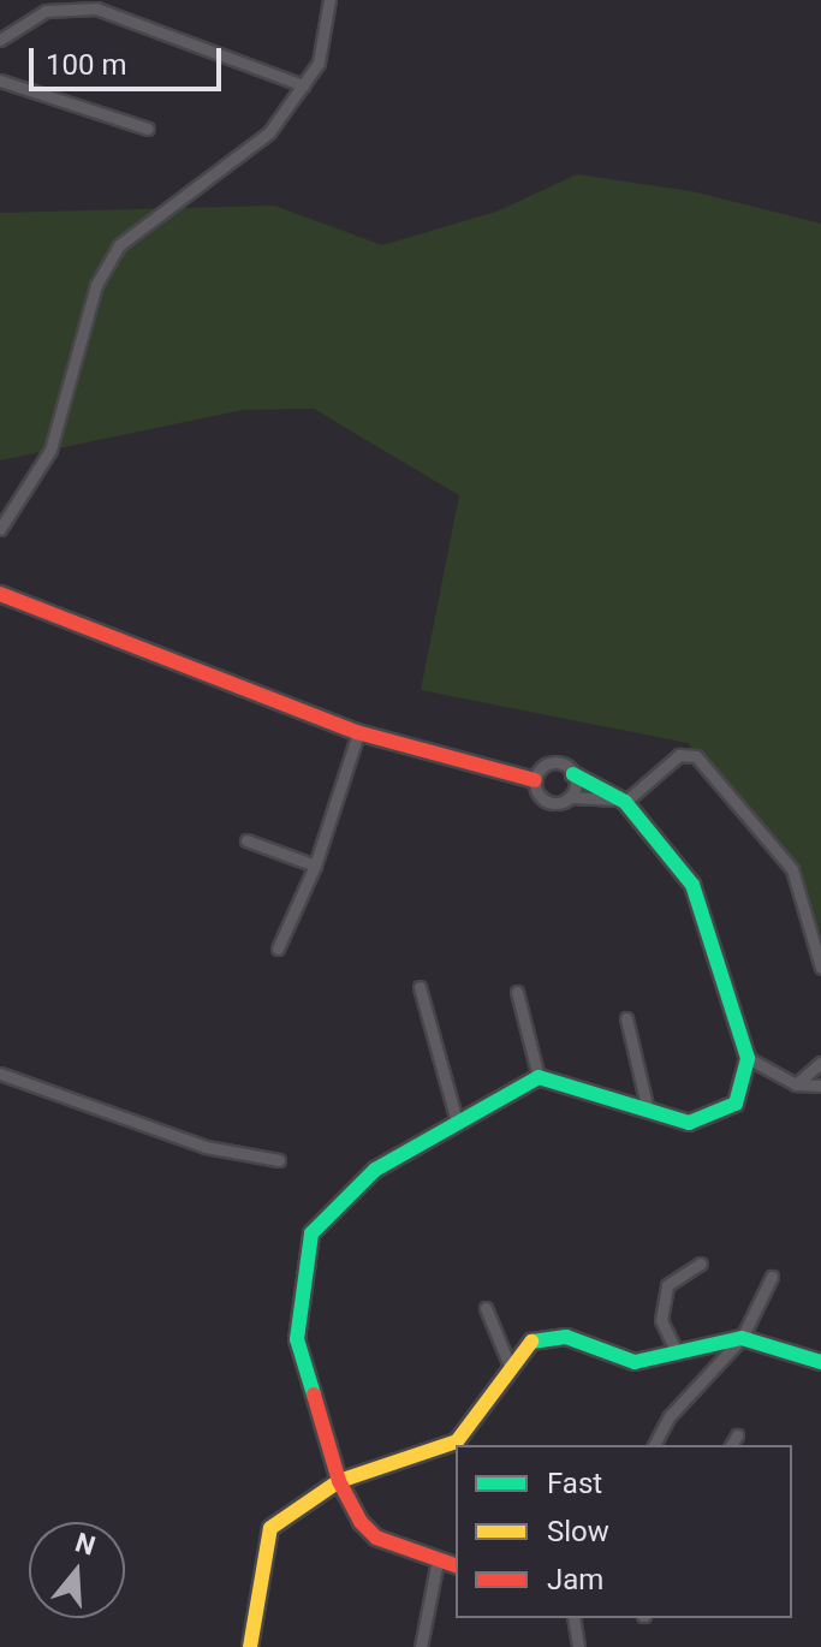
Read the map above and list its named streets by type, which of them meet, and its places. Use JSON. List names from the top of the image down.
{
  "legend": ["Fast", "Slow", "Jam"],
  "scale_bar": "100 m",
  "north": "top"
}
